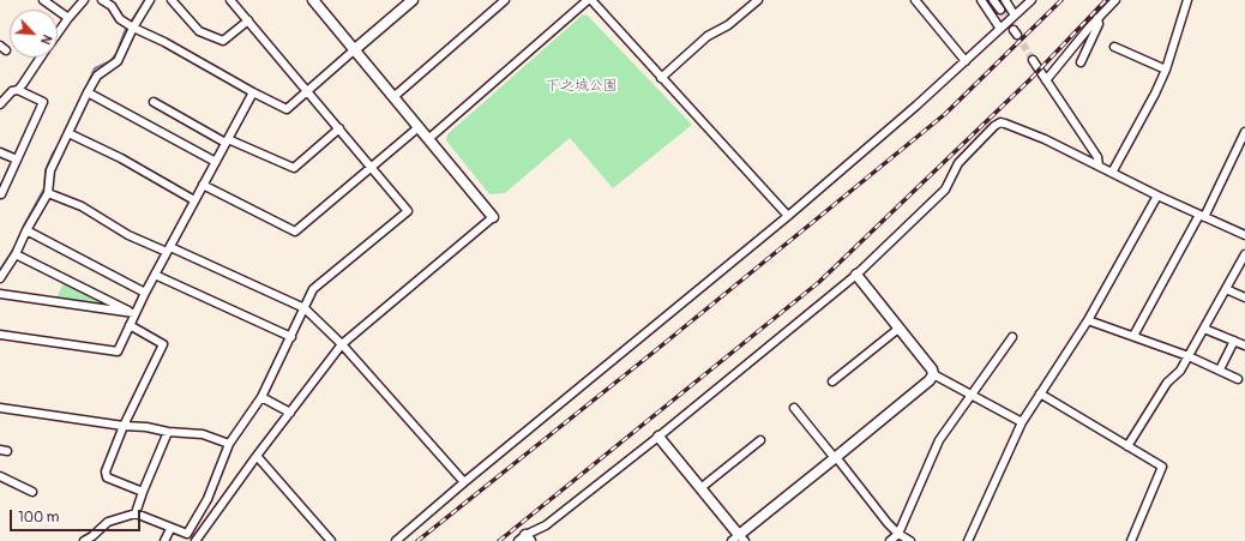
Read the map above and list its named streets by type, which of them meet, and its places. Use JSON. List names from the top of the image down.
{
  "parks": ["下之城公園"],
  "scale_bar": "100 m",
  "north": "bottom right"
}
